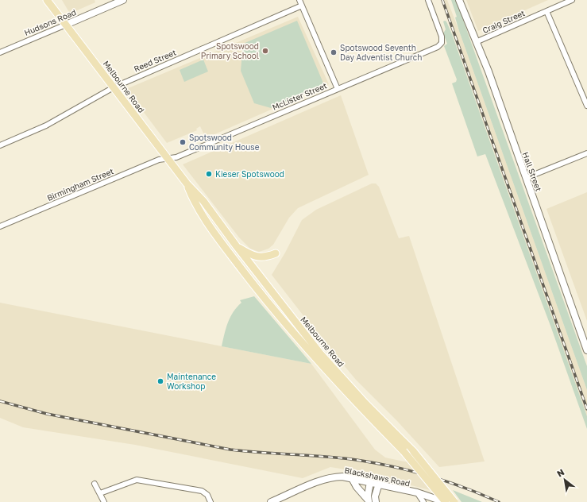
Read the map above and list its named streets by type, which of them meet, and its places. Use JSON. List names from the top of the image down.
{
  "streets": {
    "main road": ["Melbourne Road"],
    "street": [
      "Craig Street",
      "Hudsons Road",
      "Reed Street",
      "McLister Street",
      "Hall Street",
      "Birmingham Street",
      "Blackshaws Road"
    ]
  },
  "crossings": [
    ["Craig Street", "Hall Street"],
    ["Hudsons Road", "Melbourne Road"],
    ["Reed Street", "Melbourne Road"],
    ["Melbourne Road", "McLister Street"],
    ["Melbourne Road", "Birmingham Street"],
    ["Melbourne Road", "Blackshaws Road"],
    ["McLister Street", "Birmingham Street"]
  ],
  "places": [
    "Spotswood Primary School",
    "Spotswood Seventh Day Adventist Church",
    "Spotswood Community House",
    "Kieser Spotswood",
    "Maintenance Workshop"
  ],
  "north": "top left"
}
